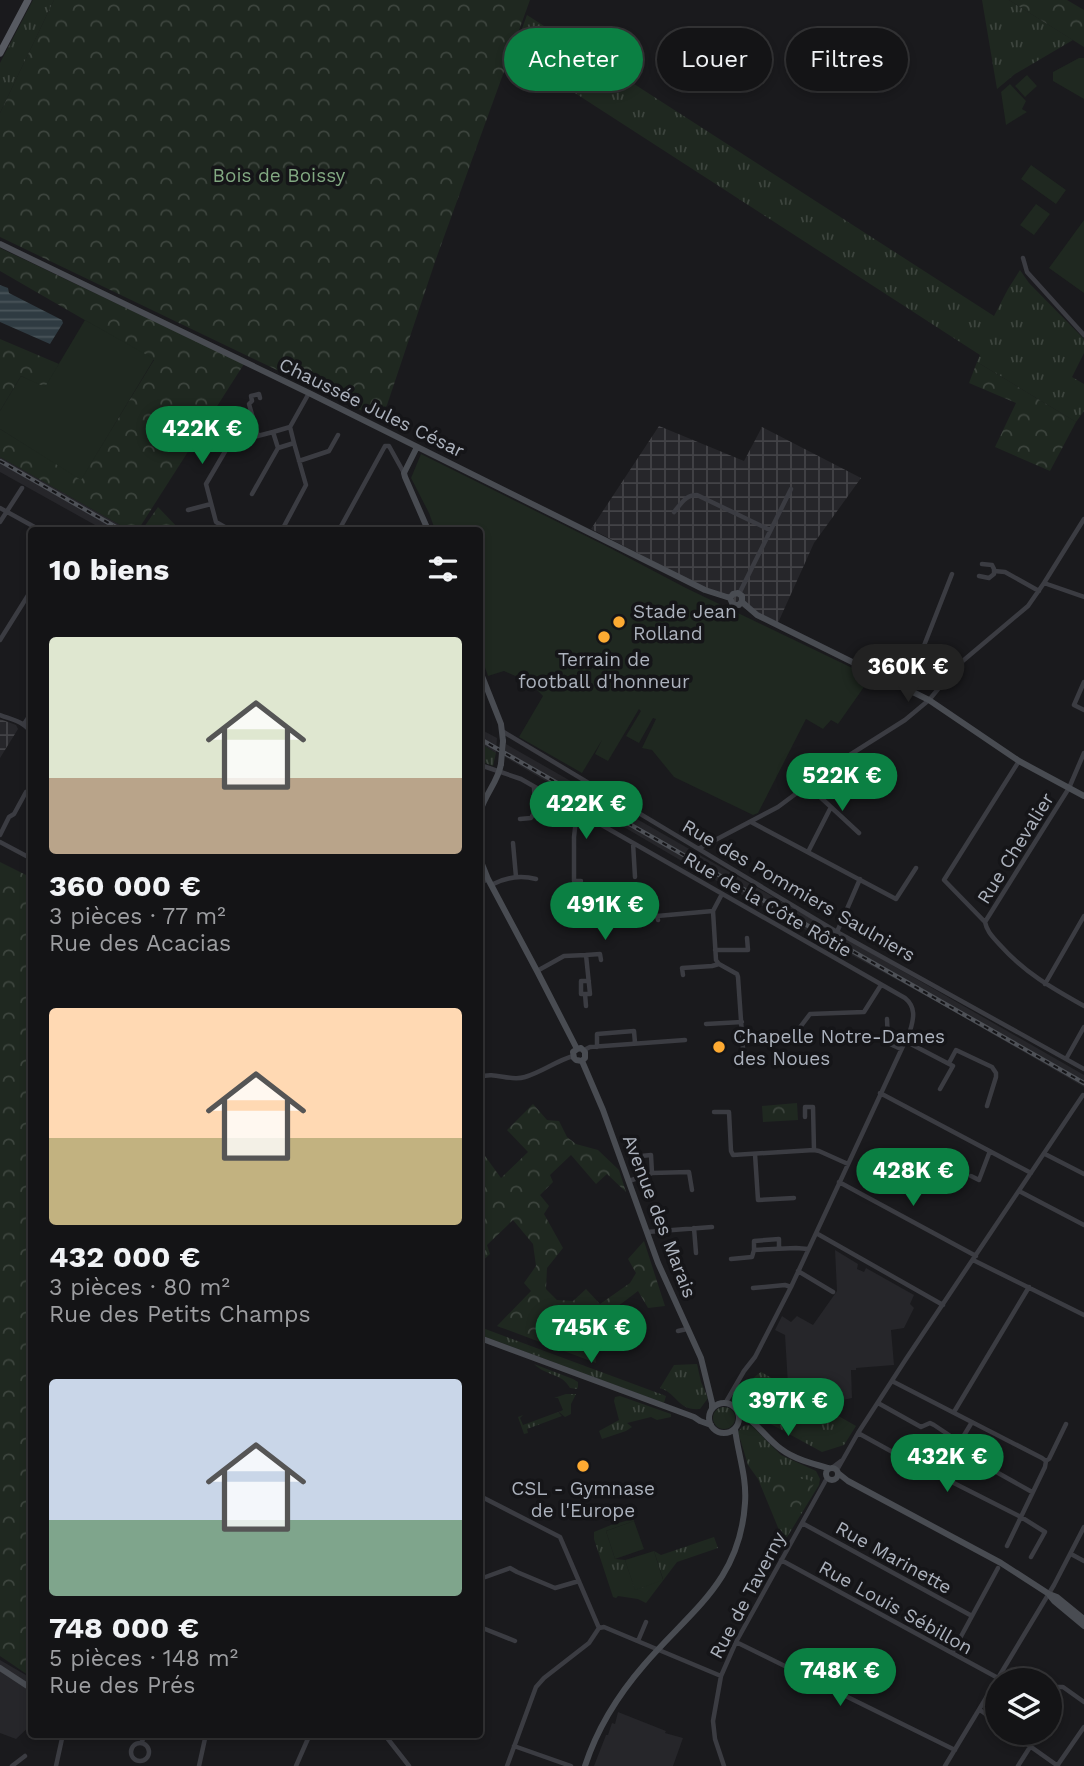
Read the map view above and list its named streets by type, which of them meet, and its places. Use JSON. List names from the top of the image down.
{
  "streets": {
    "street": [
      "Chaussée Jules César",
      "Rue Chevalier",
      "Rue des Pommiers Saulniers",
      "Rue de la Côte Rôtie",
      "Avenue des Marais",
      "Rue Marinette",
      "Rue de Taverny",
      "Rue Louis Sébillon"
    ]
  },
  "crossings": [
    ["Chaussée Jules César", "Rue Chevalier"],
    ["Rue Marinette", "Rue de Taverny"],
    ["Rue de Taverny", "Rue Louis Sébillon"]
  ],
  "parks": ["Bois de Boissy"],
  "places": [
    "Stade Jean Rolland",
    "Terrain de football d'honneur",
    "Chapelle Notre-Dames des Noues",
    "CSL - Gymnase de l'Europe"
  ],
  "page": {
    "chip": ["Acheter", "Louer", "Filtres"],
    "price": [
      "422K €",
      "360K €",
      "522K €",
      "422K €",
      "491K €",
      "428K €",
      "745K €",
      "397K €",
      "432K €",
      "748K €"
    ],
    "heading": "10 biens",
    "list": [
      {
        "name": "360 000 €",
        "note": "3 pièces · 77 m² · Rue des Acacias"
      },
      {
        "name": "432 000 €",
        "note": "3 pièces · 80 m² · Rue des Petits Champs"
      },
      {
        "name": "748 000 €",
        "note": "5 pièces · 148 m² · Rue des Prés"
      }
    ]
  }
}
